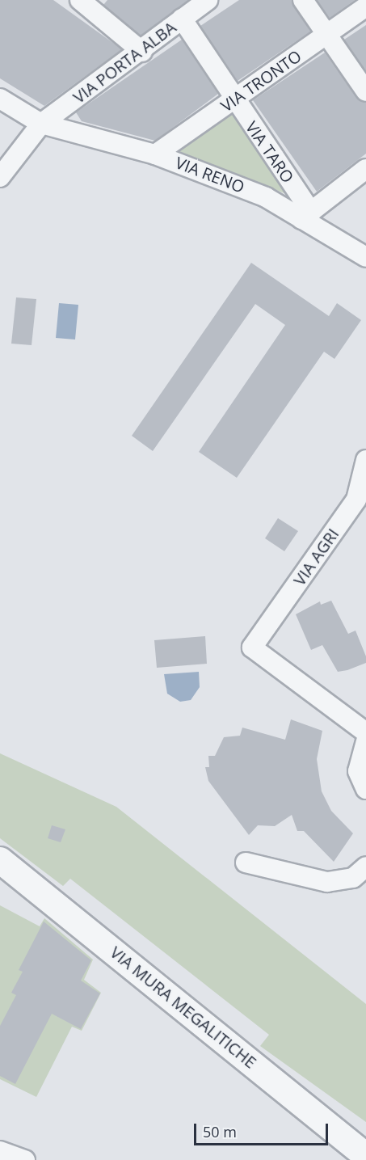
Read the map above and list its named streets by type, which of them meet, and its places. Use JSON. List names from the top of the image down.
{
  "streets": {
    "street": [
      "VIA PORTA ALBA",
      "VIA TRONTO",
      "VIA TARO",
      "VIA RENO",
      "VIA AGRI",
      "VIA MURA MEGALITICHE"
    ]
  },
  "crossings": [
    ["VIA PORTA ALBA", "VIA TARO"],
    ["VIA PORTA ALBA", "VIA RENO"],
    ["VIA TRONTO", "VIA TARO"],
    ["VIA TRONTO", "VIA RENO"],
    ["VIA TARO", "VIA RENO"]
  ],
  "scale_bar": "50 m"
}
